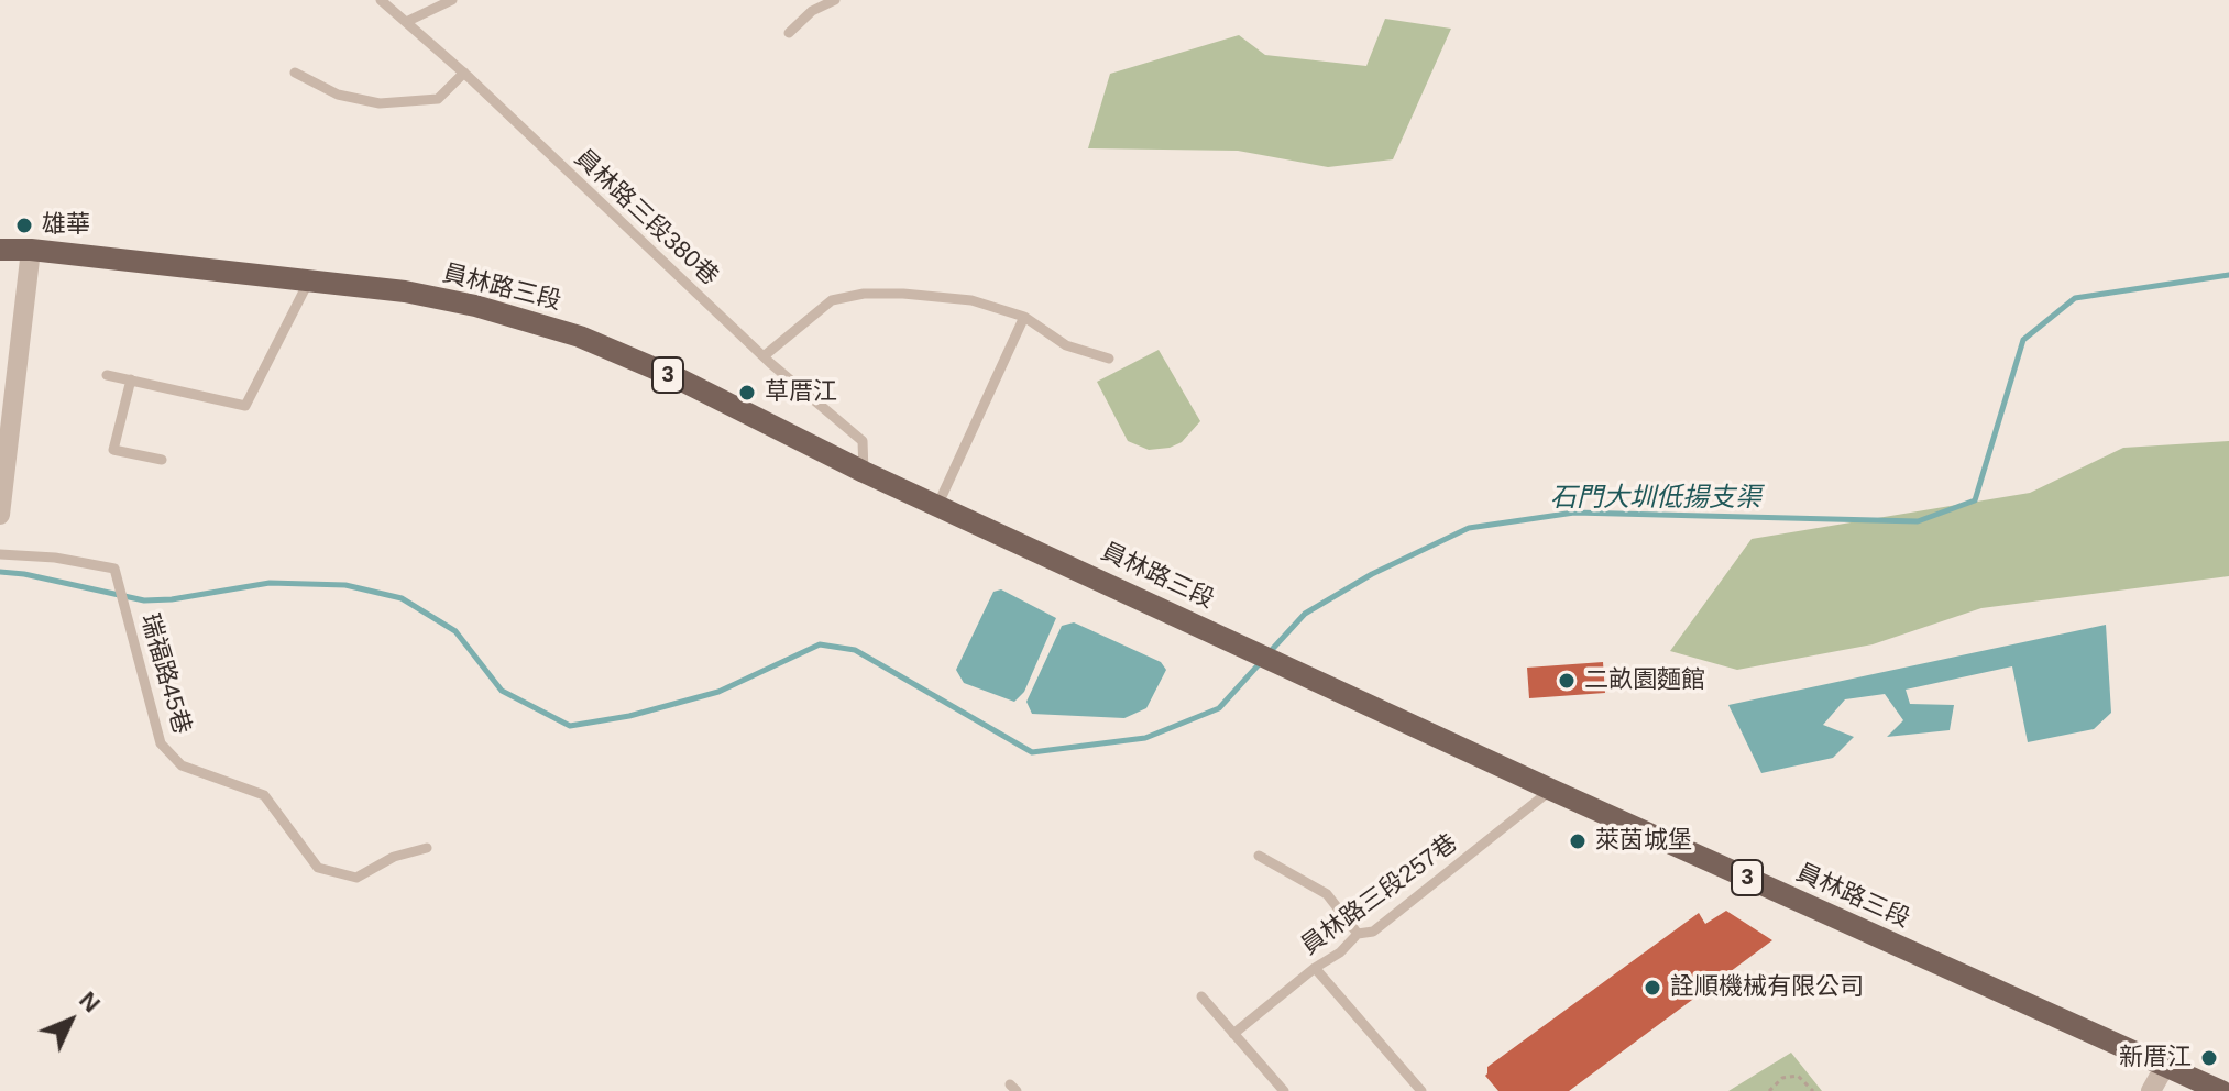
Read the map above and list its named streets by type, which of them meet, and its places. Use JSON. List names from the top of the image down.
{
  "streets": {
    "main road": ["員林路三段", "3"],
    "lane": ["員林路三段380巷", "瑞福路45巷", "員林路三段257巷"]
  },
  "crossings": [
    ["員林路三段380巷", "員林路三段"],
    ["員林路三段", "員林路三段257巷"]
  ],
  "water": ["石門大圳低揚支渠"],
  "places": [
    "雄華",
    "草厝江",
    "二畝園麵館",
    "萊茵城堡",
    "詮順機械有限公司",
    "新厝江"
  ],
  "north": "top right"
}
